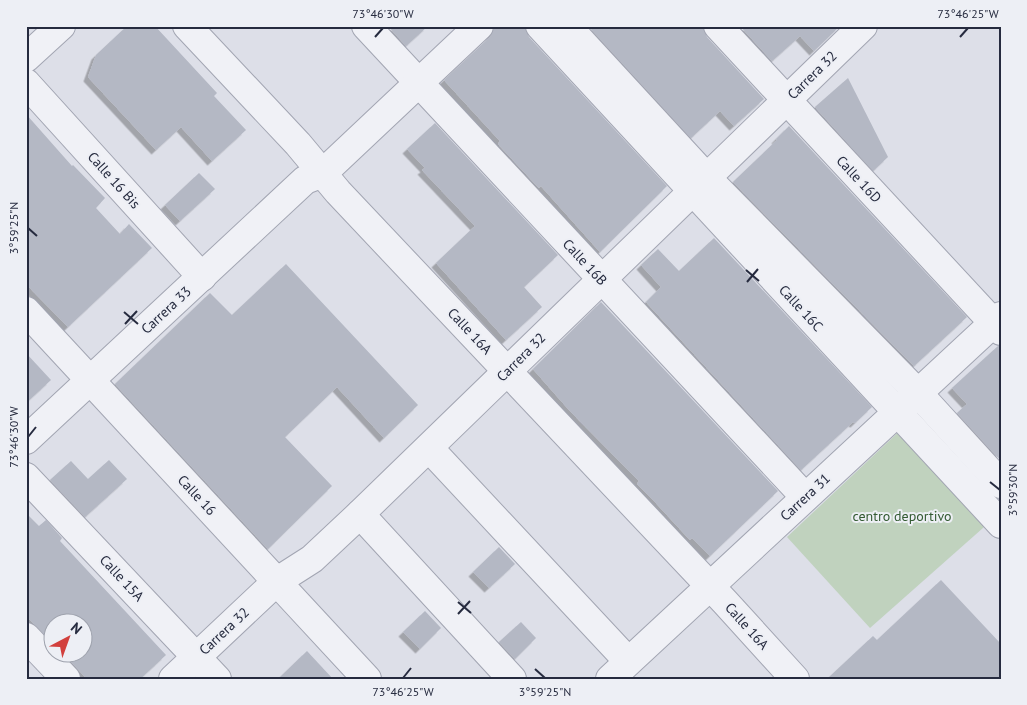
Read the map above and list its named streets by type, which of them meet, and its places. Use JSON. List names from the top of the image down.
{
  "streets": {
    "street": [
      "Carrera 32",
      "Calle 16D",
      "Calle 16 Bis",
      "Calle 16B",
      "Calle 16C",
      "Carrera 33",
      "Calle 16A",
      "Calle 16",
      "Carrera 31",
      "Calle 15A"
    ]
  },
  "crossings": [
    ["Carrera 32", "Calle 16D"],
    ["Carrera 32", "Calle 16B"],
    ["Carrera 32", "Calle 16C"],
    ["Carrera 32", "Calle 16A"],
    ["Carrera 32", "Calle 16"],
    ["Carrera 32", "Calle 15A"],
    ["Calle 16D", "Carrera 31"],
    ["Calle 16 Bis", "Carrera 33"],
    ["Calle 16B", "Carrera 33"],
    ["Calle 16B", "Carrera 31"],
    ["Calle 16C", "Carrera 31"],
    ["Carrera 33", "Calle 16A"],
    ["Carrera 33", "Calle 16"],
    ["Calle 16A", "Carrera 31"]
  ],
  "parks": ["centro deportivo"],
  "north": "top right",
  "coordinates": [
    "73°46'30\"W",
    "73°46'25\"W",
    "3°59'25\"N",
    "3°59'30\"N"
  ]
}
